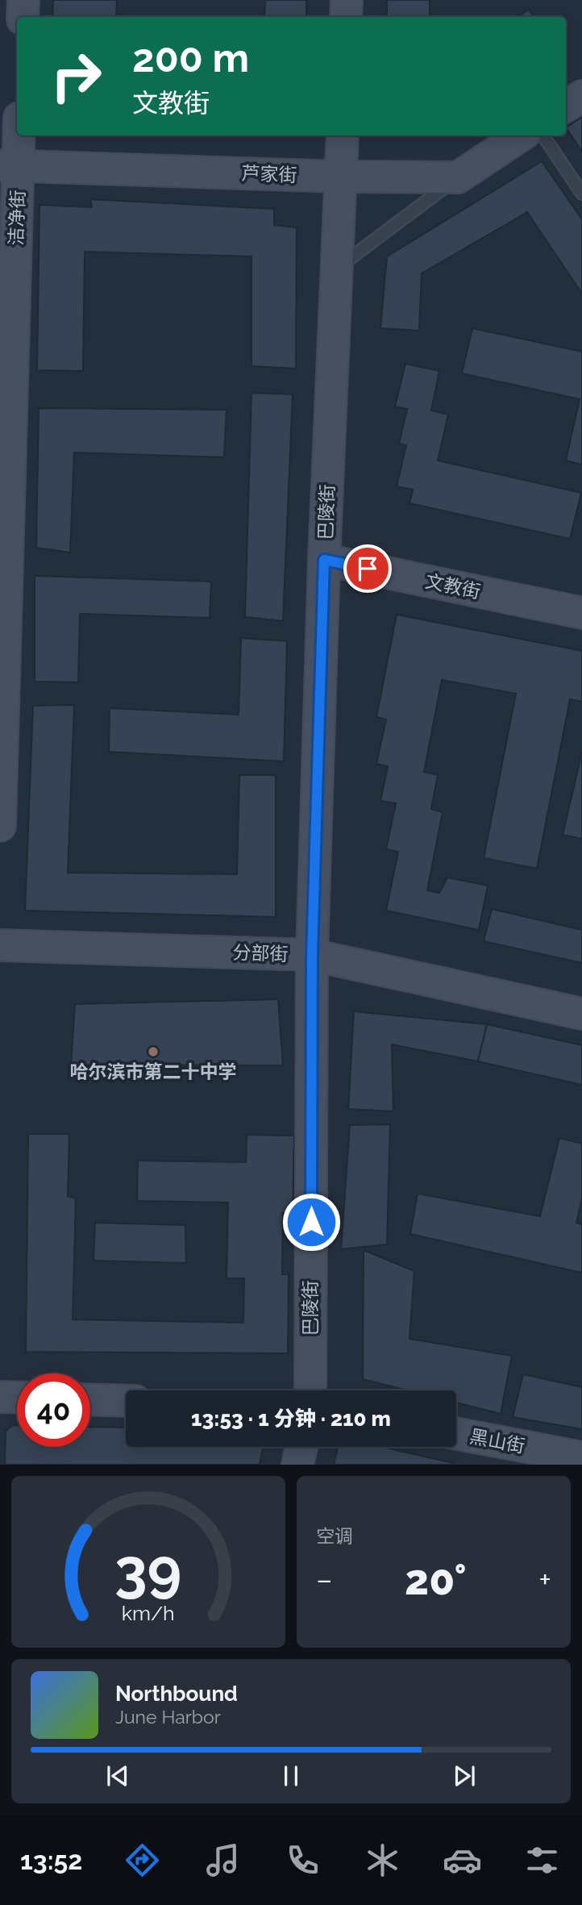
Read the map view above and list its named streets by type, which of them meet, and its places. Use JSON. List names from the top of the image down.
{
  "streets": {
    "street": [
      "芦家街",
      "洁净街",
      "巴陵街",
      "文教街",
      "分部街",
      "黑山街"
    ]
  },
  "crossings": [
    ["芦家街", "洁净街"],
    ["芦家街", "巴陵街"],
    ["巴陵街", "文教街"],
    ["巴陵街", "分部街"]
  ],
  "places": ["哈尔滨市第二十中学"],
  "page": {
    "turn": ["200 m", "文教街"],
    "limit": "40",
    "trip": "13:53 · 1 分钟 · 210 m",
    "tile": "空调",
    "heat": ["−", "20°", "+"],
    "song": ["Northbound", "June Harbor"],
    "tabs": "13:52",
    "gauge": ["39", "km/h"]
  }
}
